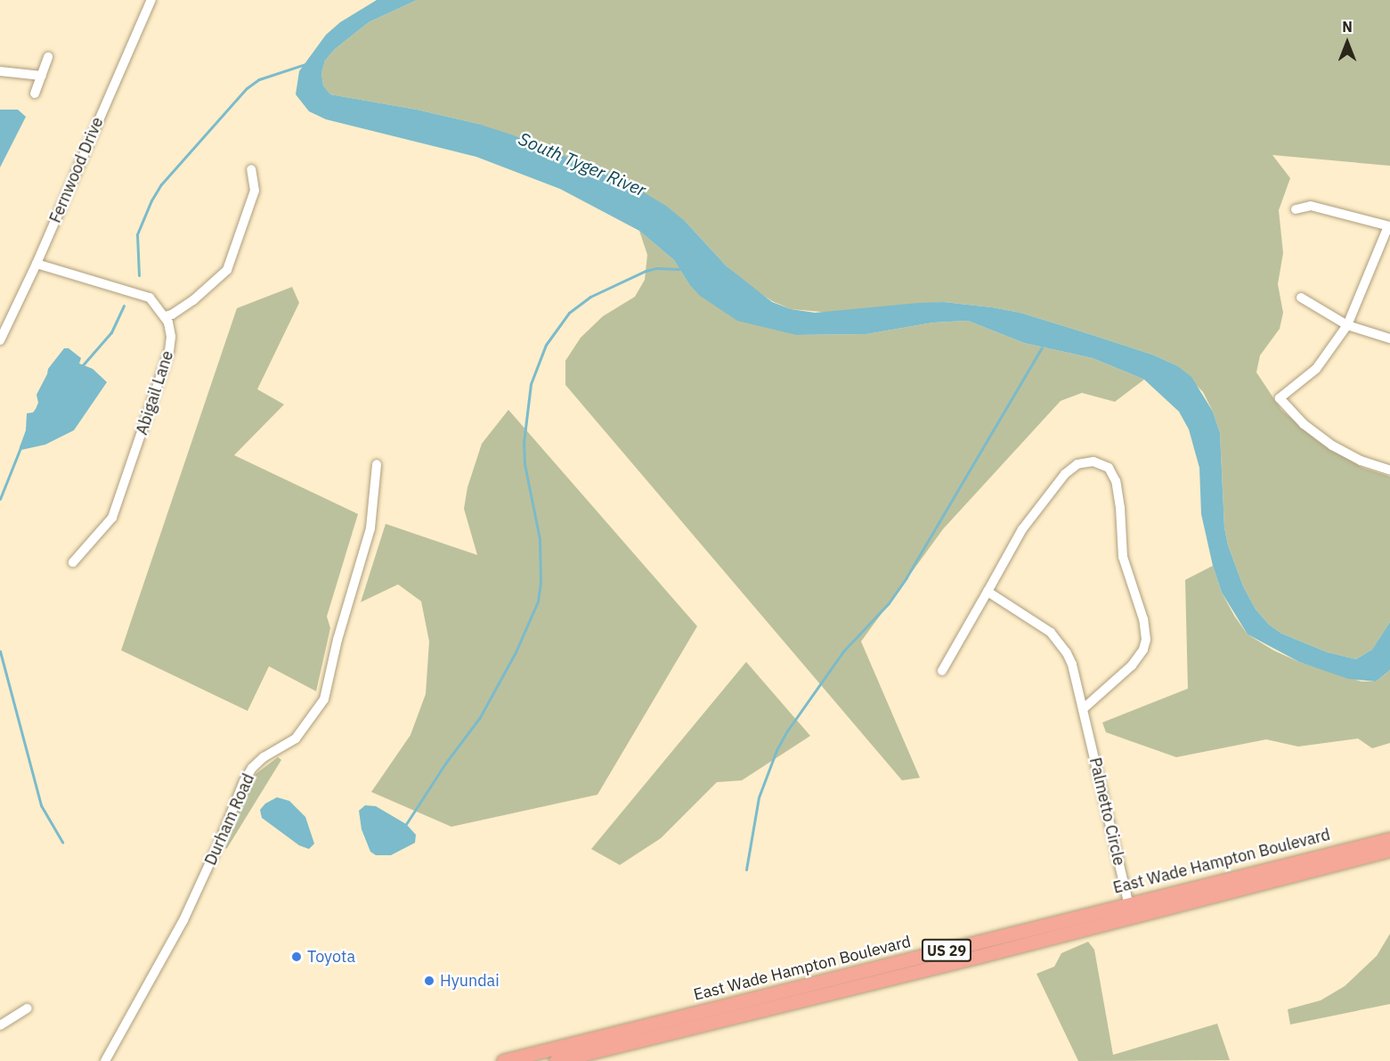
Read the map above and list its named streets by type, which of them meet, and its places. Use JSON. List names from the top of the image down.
{
  "streets": {
    "main road": ["East Wade Hampton Boulevard", "US 29"],
    "street": [
      "Fernwood Drive",
      "Abigail Lane",
      "Palmetto Circle",
      "Durham Road"
    ]
  },
  "crossings": [
    ["Palmetto Circle", "East Wade Hampton Boulevard"]
  ],
  "water": ["South Tyger River"],
  "places": ["Toyota", "Hyundai"],
  "north": "top"
}
